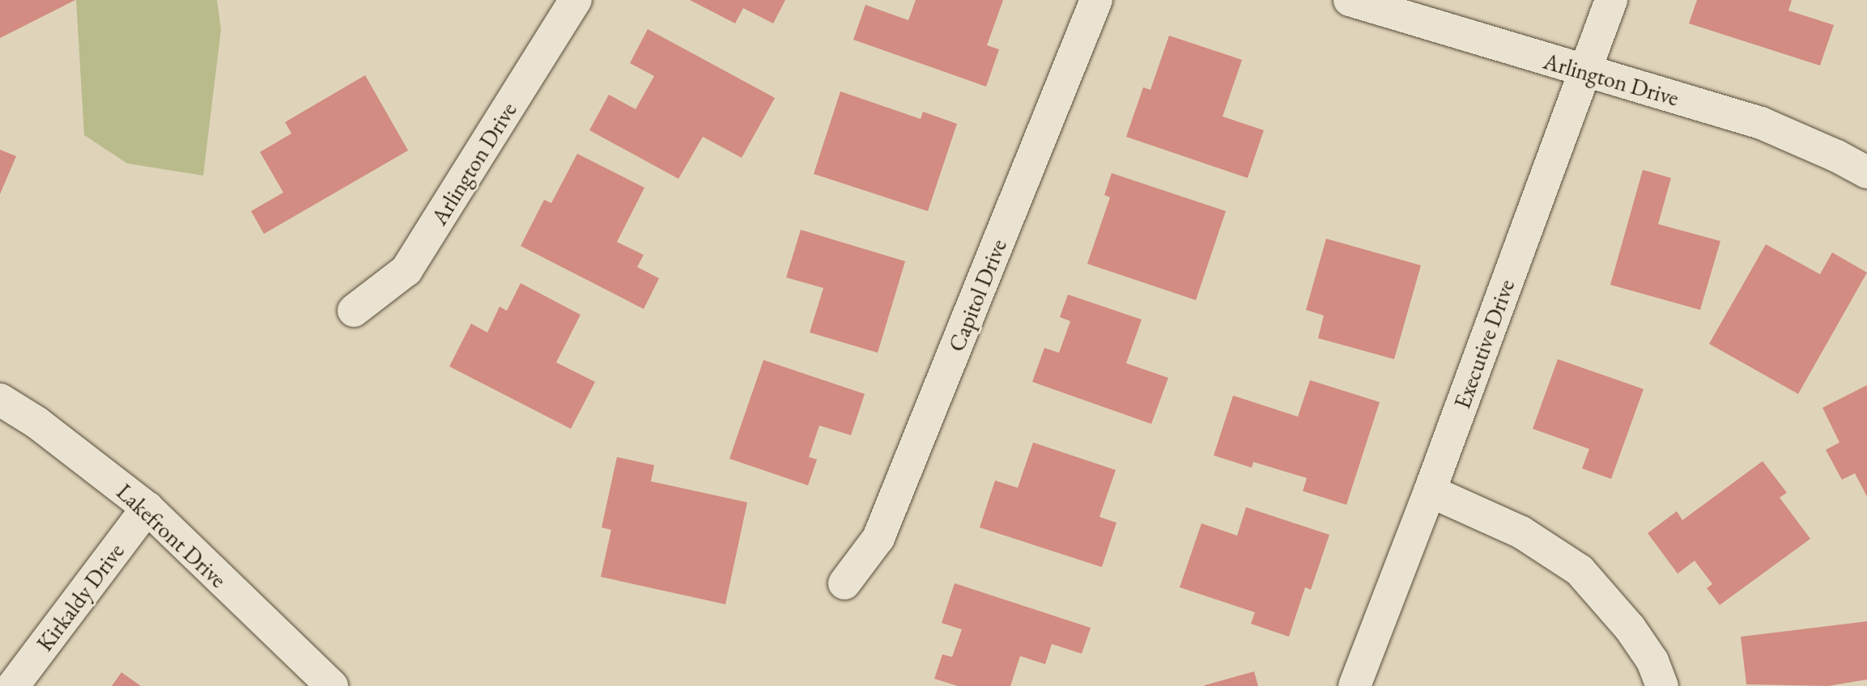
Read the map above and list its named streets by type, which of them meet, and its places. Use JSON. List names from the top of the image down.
{
  "streets": {
    "street": [
      "Arlington Drive",
      "Capitol Drive",
      "Executive Drive",
      "Lakefront Drive",
      "Kirkaldy Drive"
    ]
  },
  "crossings": [
    ["Arlington Drive", "Executive Drive"],
    ["Lakefront Drive", "Kirkaldy Drive"]
  ]
}
